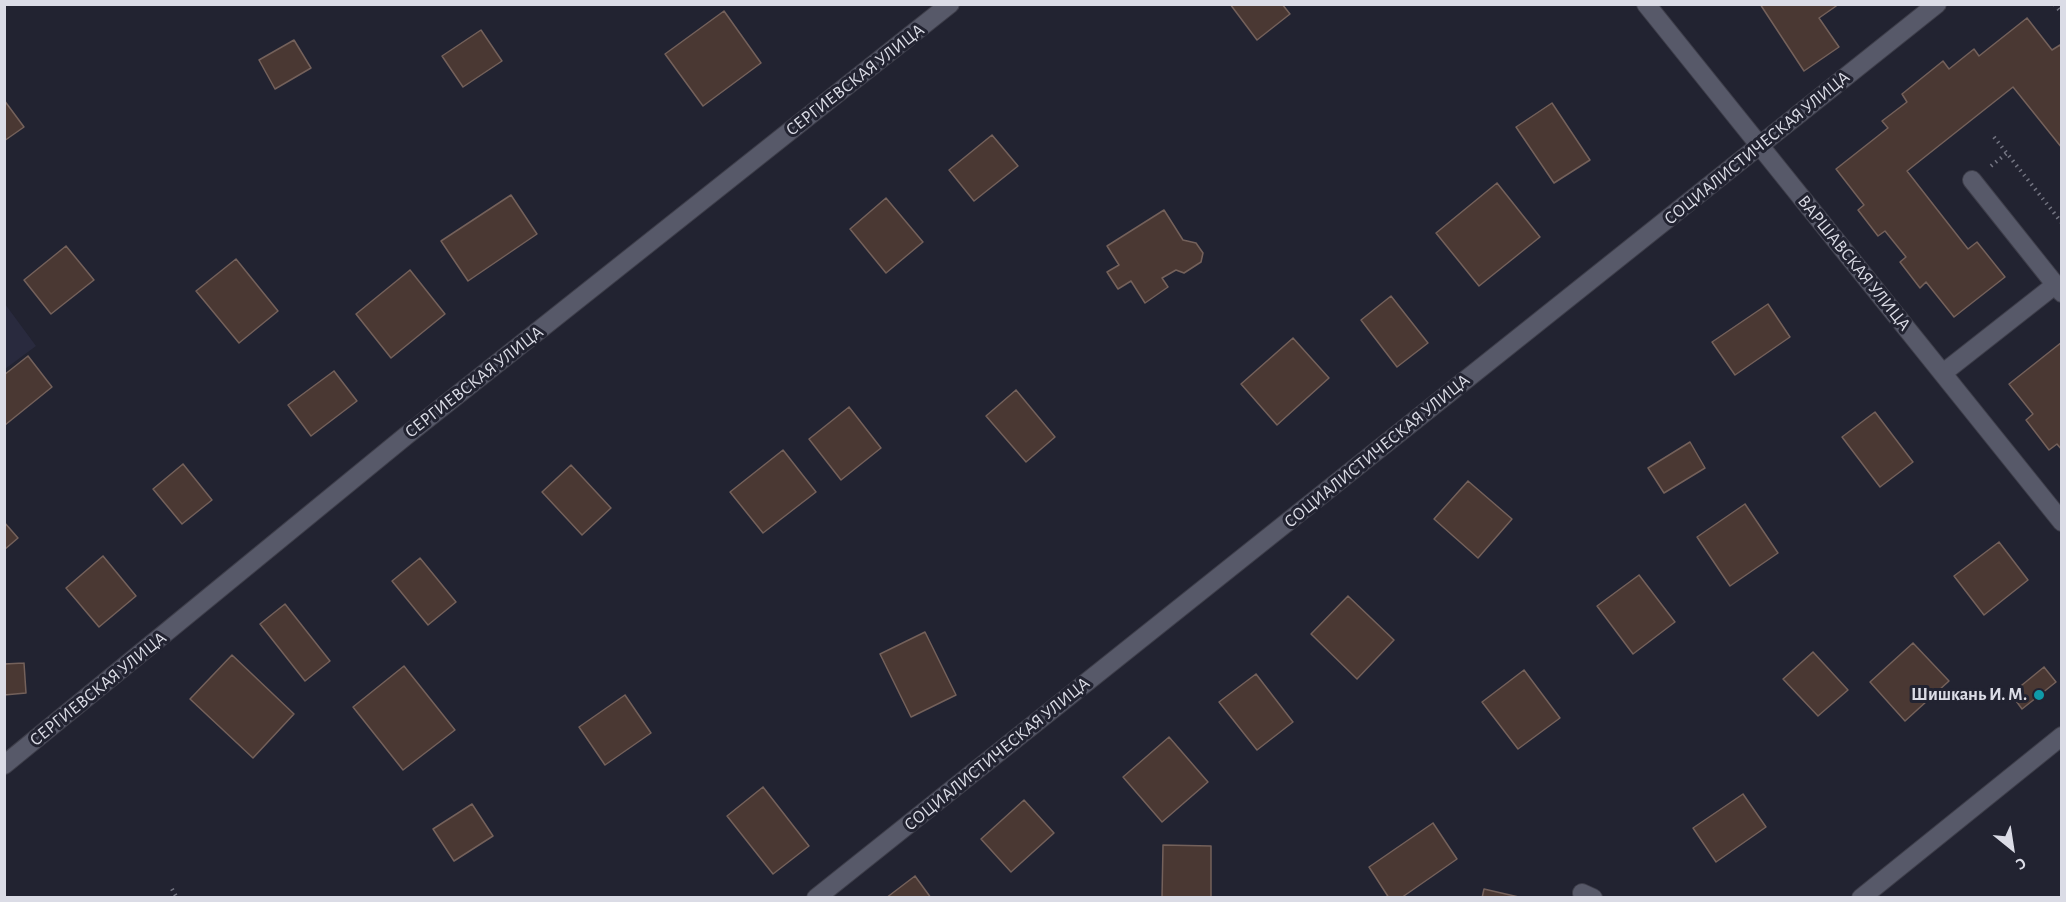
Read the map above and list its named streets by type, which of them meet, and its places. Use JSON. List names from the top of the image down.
{
  "streets": {
    "street": ["СЕРГИЕВСКАЯ УЛИЦА", "СОЦИАЛИСТИЧЕСКАЯ УЛИЦА", "ВАРШАВСКАЯ УЛИЦА"]
  },
  "crossings": [
    ["СОЦИАЛИСТИЧЕСКАЯ УЛИЦА", "ВАРШАВСКАЯ УЛИЦА"]
  ],
  "places": ["Шишкань И. М."],
  "north": "bottom right"
}
